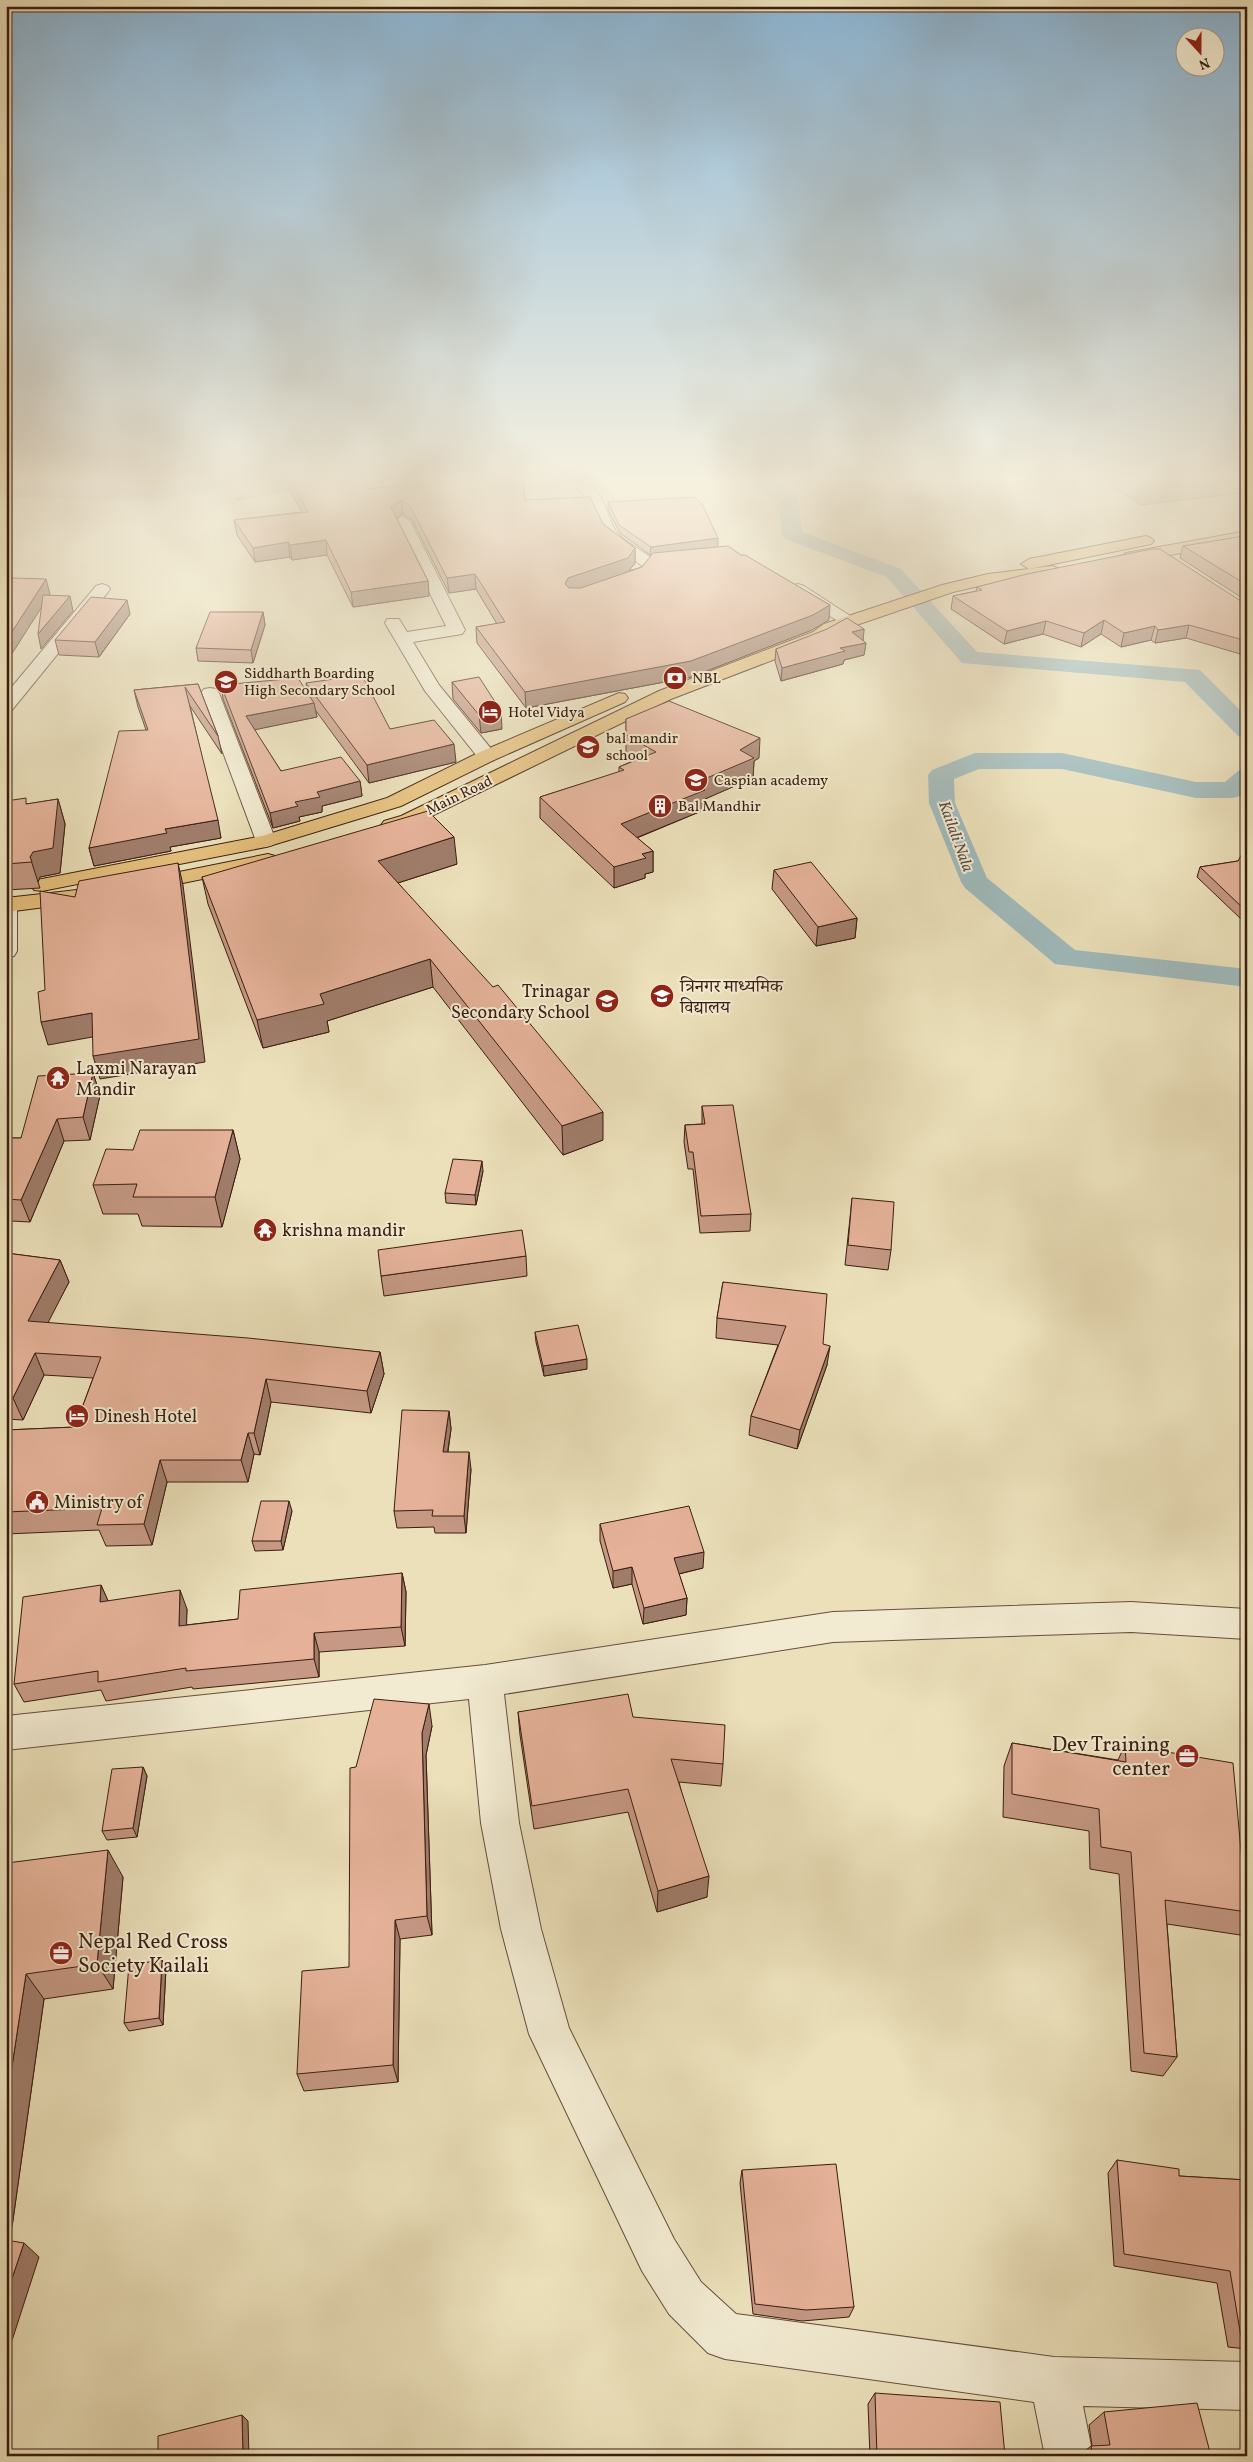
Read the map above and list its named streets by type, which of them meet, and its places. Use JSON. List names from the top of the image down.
{
  "streets": {
    "main road": ["Main Road"]
  },
  "water": ["Kailali Nala"],
  "places": {
    "bank": ["NBL"],
    "school or university": [
      "Siddharth Boarding High Secondary School",
      "bal mandir school",
      "Caspian academy",
      "त्रिनगर माध्यमिक विद्यालय",
      "Trinagar Secondary School"
    ],
    "hotel": ["Hotel Vidya", "Dinesh Hotel"],
    "building": ["Bal Mandhir"],
    "temple": ["Laxmi Narayan Mandir", "krishna mandir"],
    "public building": ["Ministry of"],
    "office": ["Dev Training center", "Nepal Red Cross Society Kailali"]
  },
  "north": "bottom"
}
